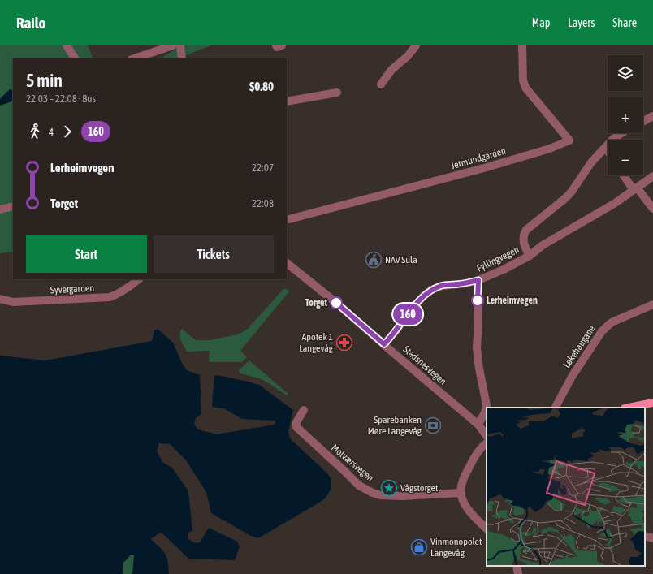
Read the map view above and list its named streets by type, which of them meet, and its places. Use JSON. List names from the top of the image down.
{
  "streets": {
    "street": [
      "Jetmundgarden",
      "Fyllingvegen",
      "Syvergarden",
      "Løkehaugane",
      "Stadsnesvegen",
      "Molværsvegen"
    ]
  },
  "crossings": [
    ["Fyllingvegen", "Stadsnesvegen"]
  ],
  "places": {
    "public building": ["NAV Sula"],
    "other": ["Lerheimvegen", "Torget"],
    "pharmacy": ["Apotek 1 Langevåg"],
    "bank": ["Sparebanken Møre Langevåg"],
    "place": ["Vågstorget"],
    "shop": ["Vinmonopolet Langevåg"]
  },
  "lines": ["bus line 160"],
  "page": {
    "header": "Railo",
    "nav": ["Map", "Layers", "Share"],
    "on_map": "160",
    "map_buttons": ["+", "−"],
    "heading": ["5 min", "22:03 – 22:08 · Bus", "$0.80"],
    "legs": ["4", "160"],
    "list": [
      {
        "name": "Lerheimvegen",
        "value": "22:07"
      },
      {
        "name": "Torget",
        "value": "22:08"
      }
    ],
    "buttons": ["Start", "Tickets"]
  }
}
